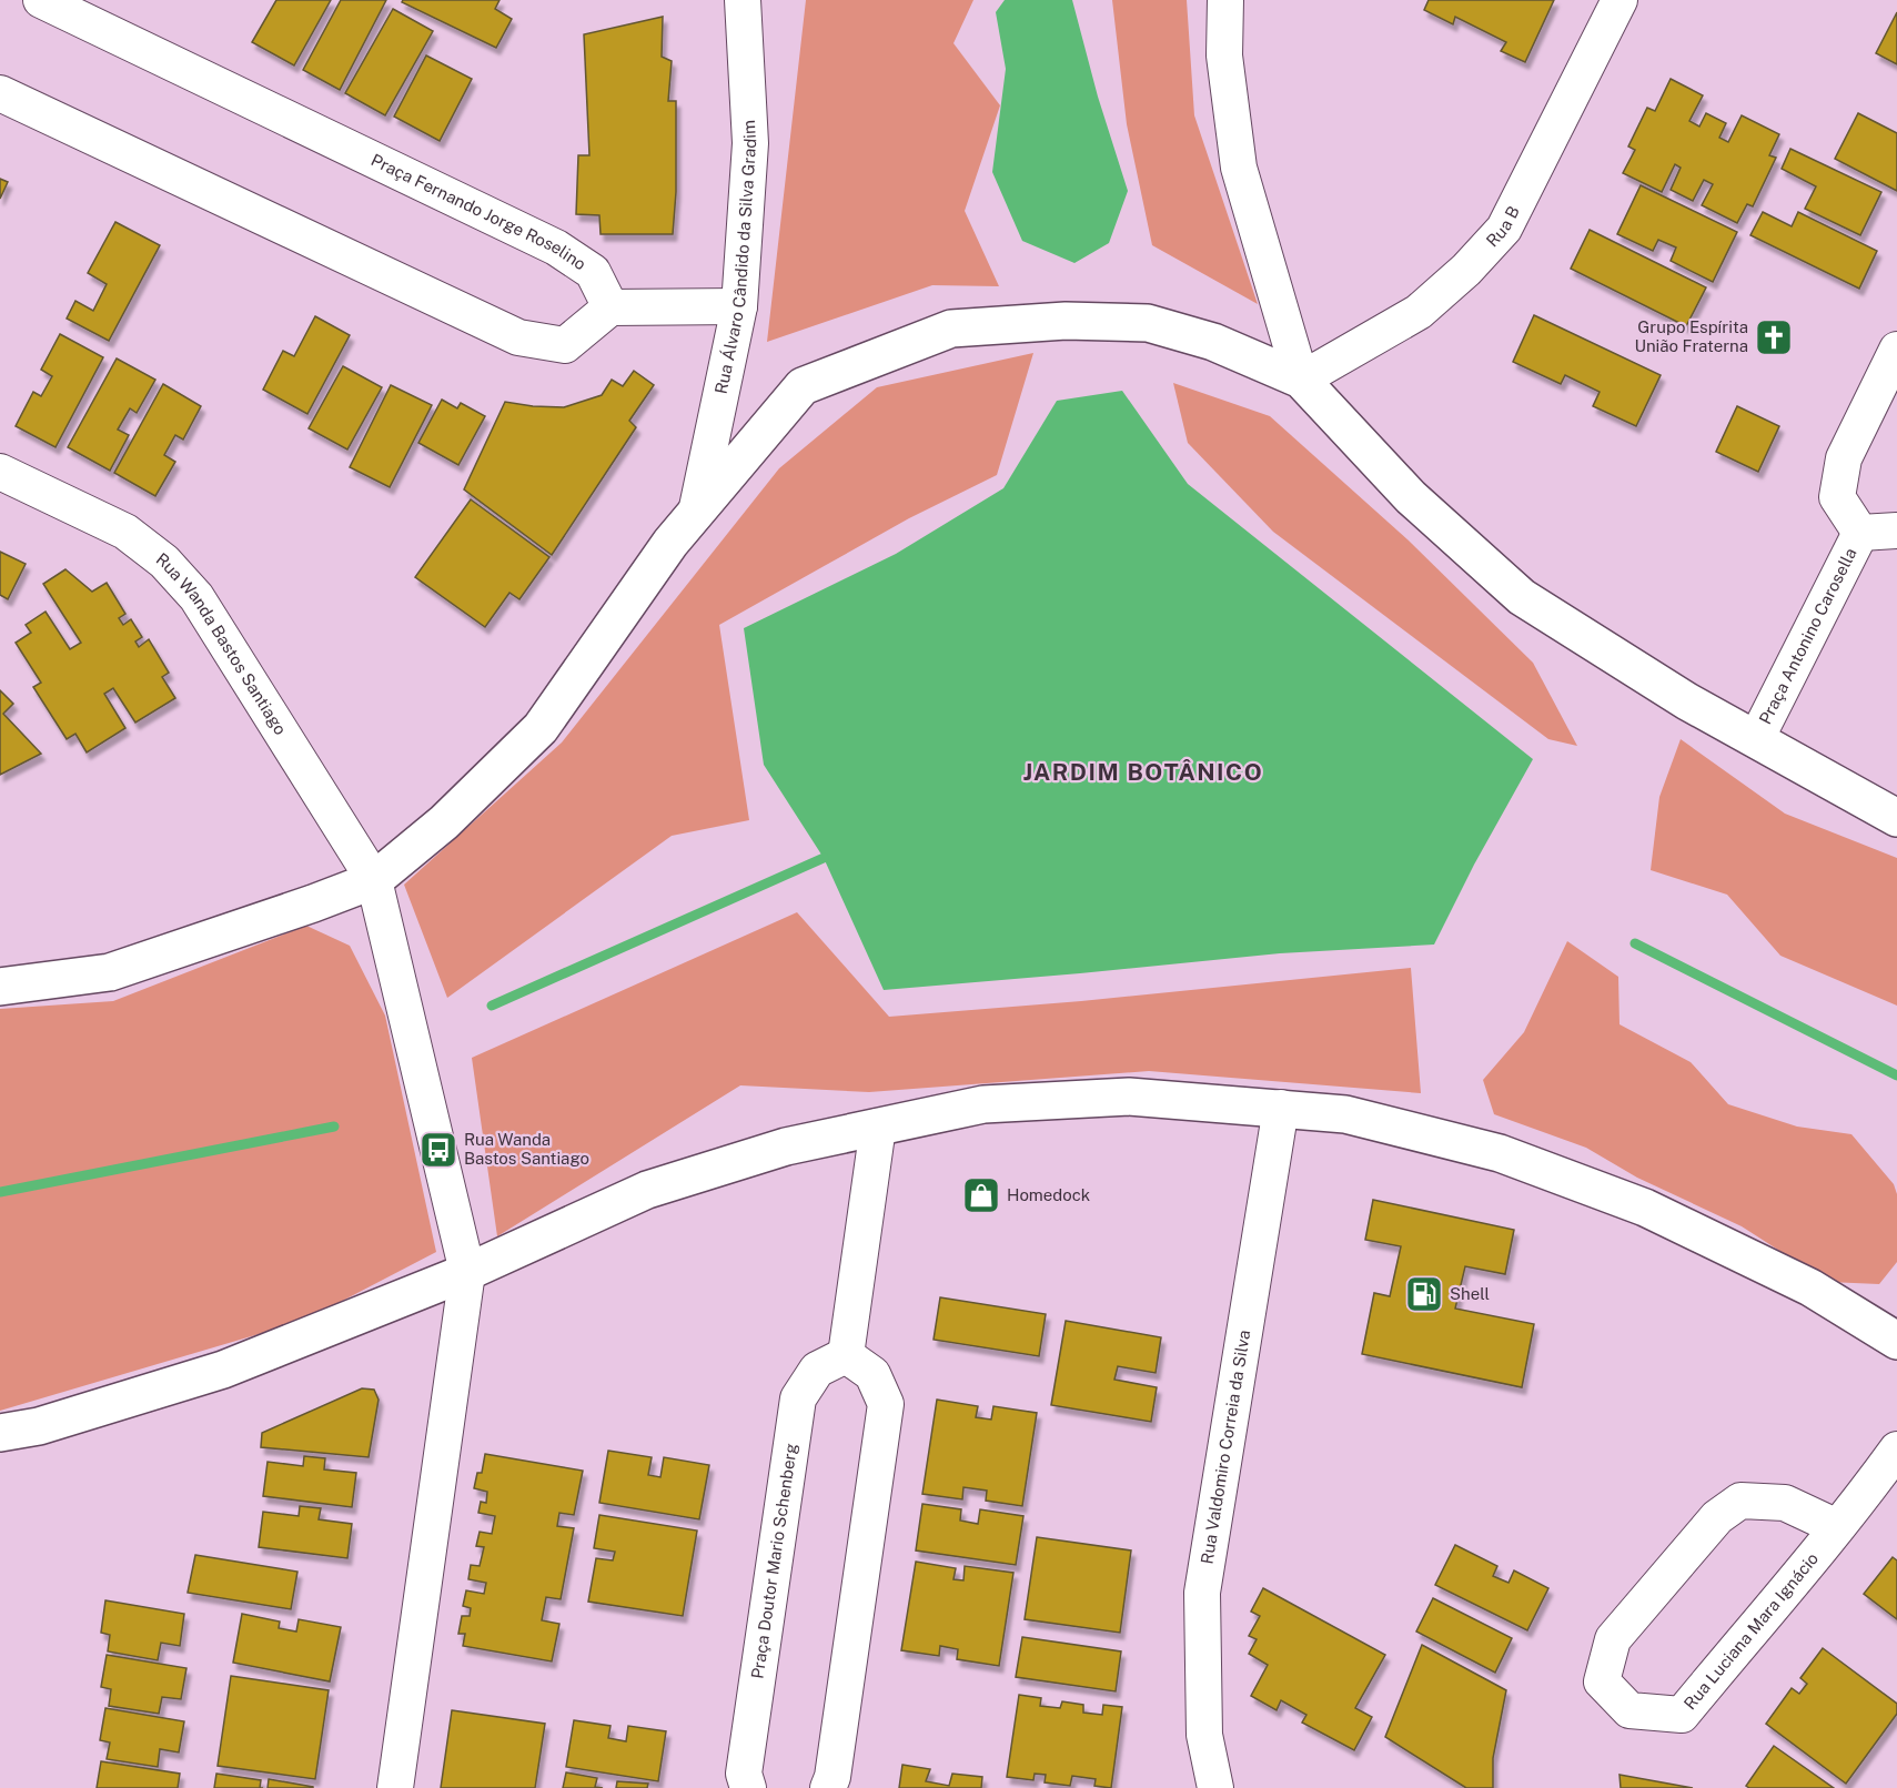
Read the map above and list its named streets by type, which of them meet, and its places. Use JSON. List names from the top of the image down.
{
  "streets": {
    "street": [
      "Praça Fernando Jorge Roselino",
      "Rua B",
      "Rua Álvaro Cândido da Silva Gradim",
      "Praça Antonino Carosella",
      "Rua Wanda Bastos Santiago",
      "Rua Valdomiro Correia da Silva",
      "Praça Doutor Mario Schenberg",
      "Rua Luciana Mara Ignácio"
    ]
  },
  "districts": ["JARDIM BOTÂNICO"],
  "places": {
    "church": ["Grupo Espírita União Fraterna"],
    "bus stop": ["Rua Wanda Bastos Santiago"],
    "shop": ["Homedock"],
    "fuel station": ["Shell"]
  }
}
